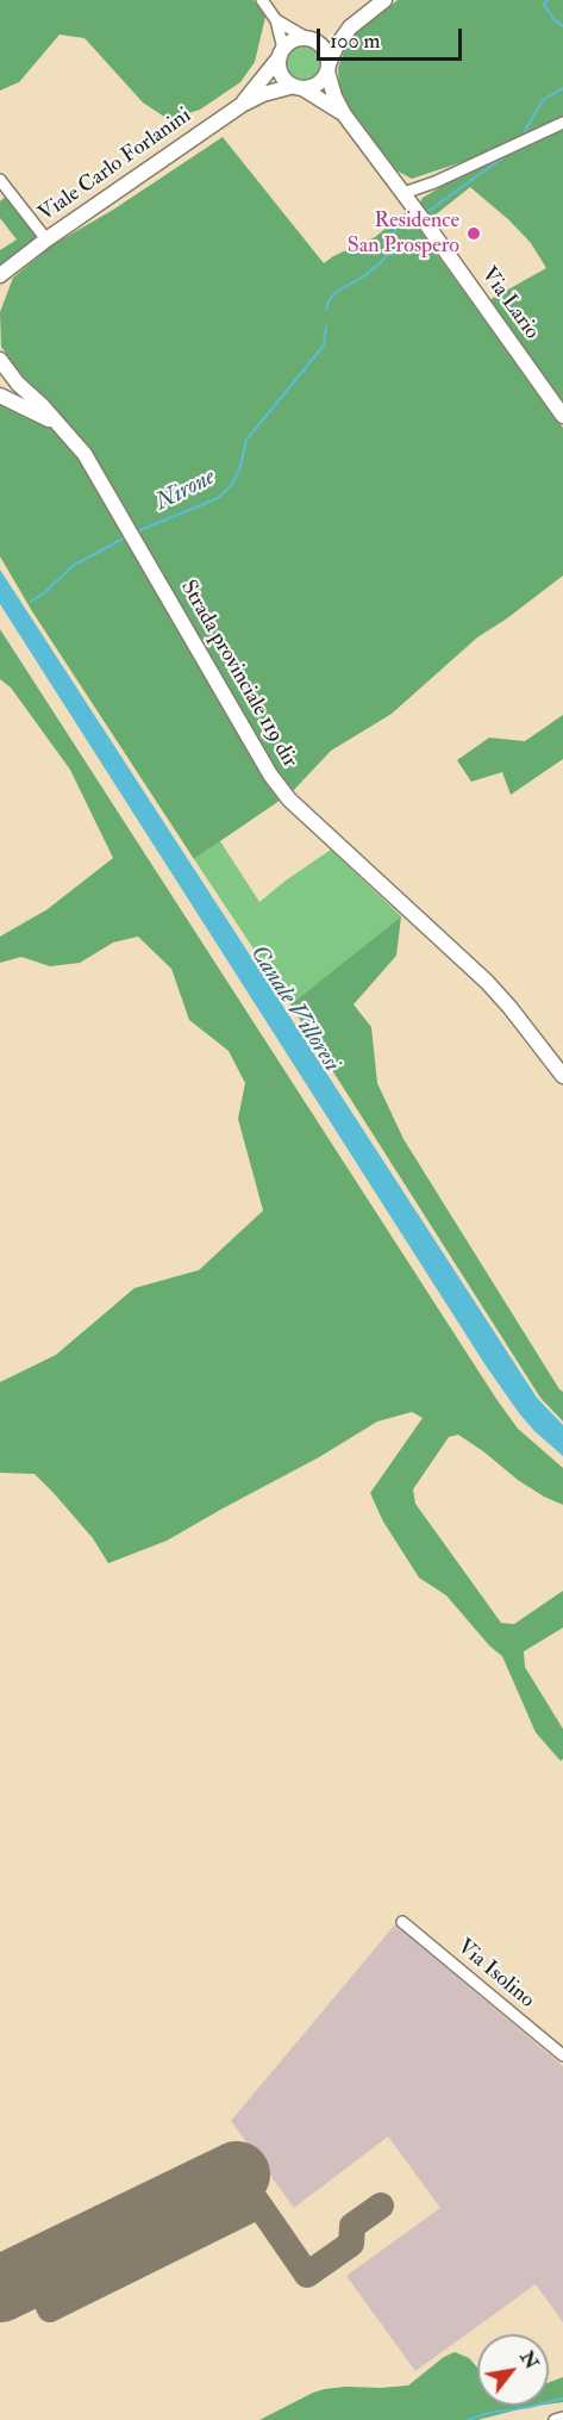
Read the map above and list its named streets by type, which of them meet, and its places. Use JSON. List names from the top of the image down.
{
  "streets": {
    "street": [
      "Viale Carlo Forlanini",
      "Via Lario",
      "Strada provinciale 119 dir",
      "Via Isolino"
    ]
  },
  "crossings": [
    ["Viale Carlo Forlanini", "Via Lario"]
  ],
  "water": ["Nirone", "Canale Villoresi"],
  "places": ["Residence San Prospero"],
  "scale_bar": "100 m",
  "north": "top right"
}
